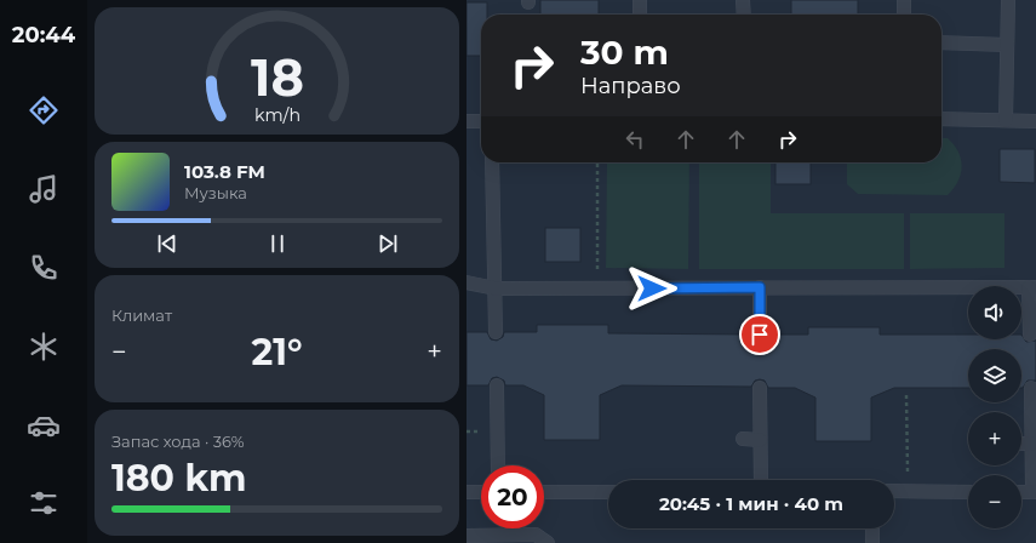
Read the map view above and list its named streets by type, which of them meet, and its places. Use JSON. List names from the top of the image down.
{
  "page": {
    "tabs": "20:44",
    "turn": ["30 m", "Направо"],
    "song": ["103.8 FM", "Музыка"],
    "tile": [
      "Климат",
      ["Запас хода · 36%", "180 km"]
    ],
    "map_buttons": ["+", "−"],
    "heat": ["−", "21°", "+"],
    "limit": "20",
    "trip": "20:45 · 1 мин · 40 m",
    "gauge": ["18", "km/h"]
  }
}
